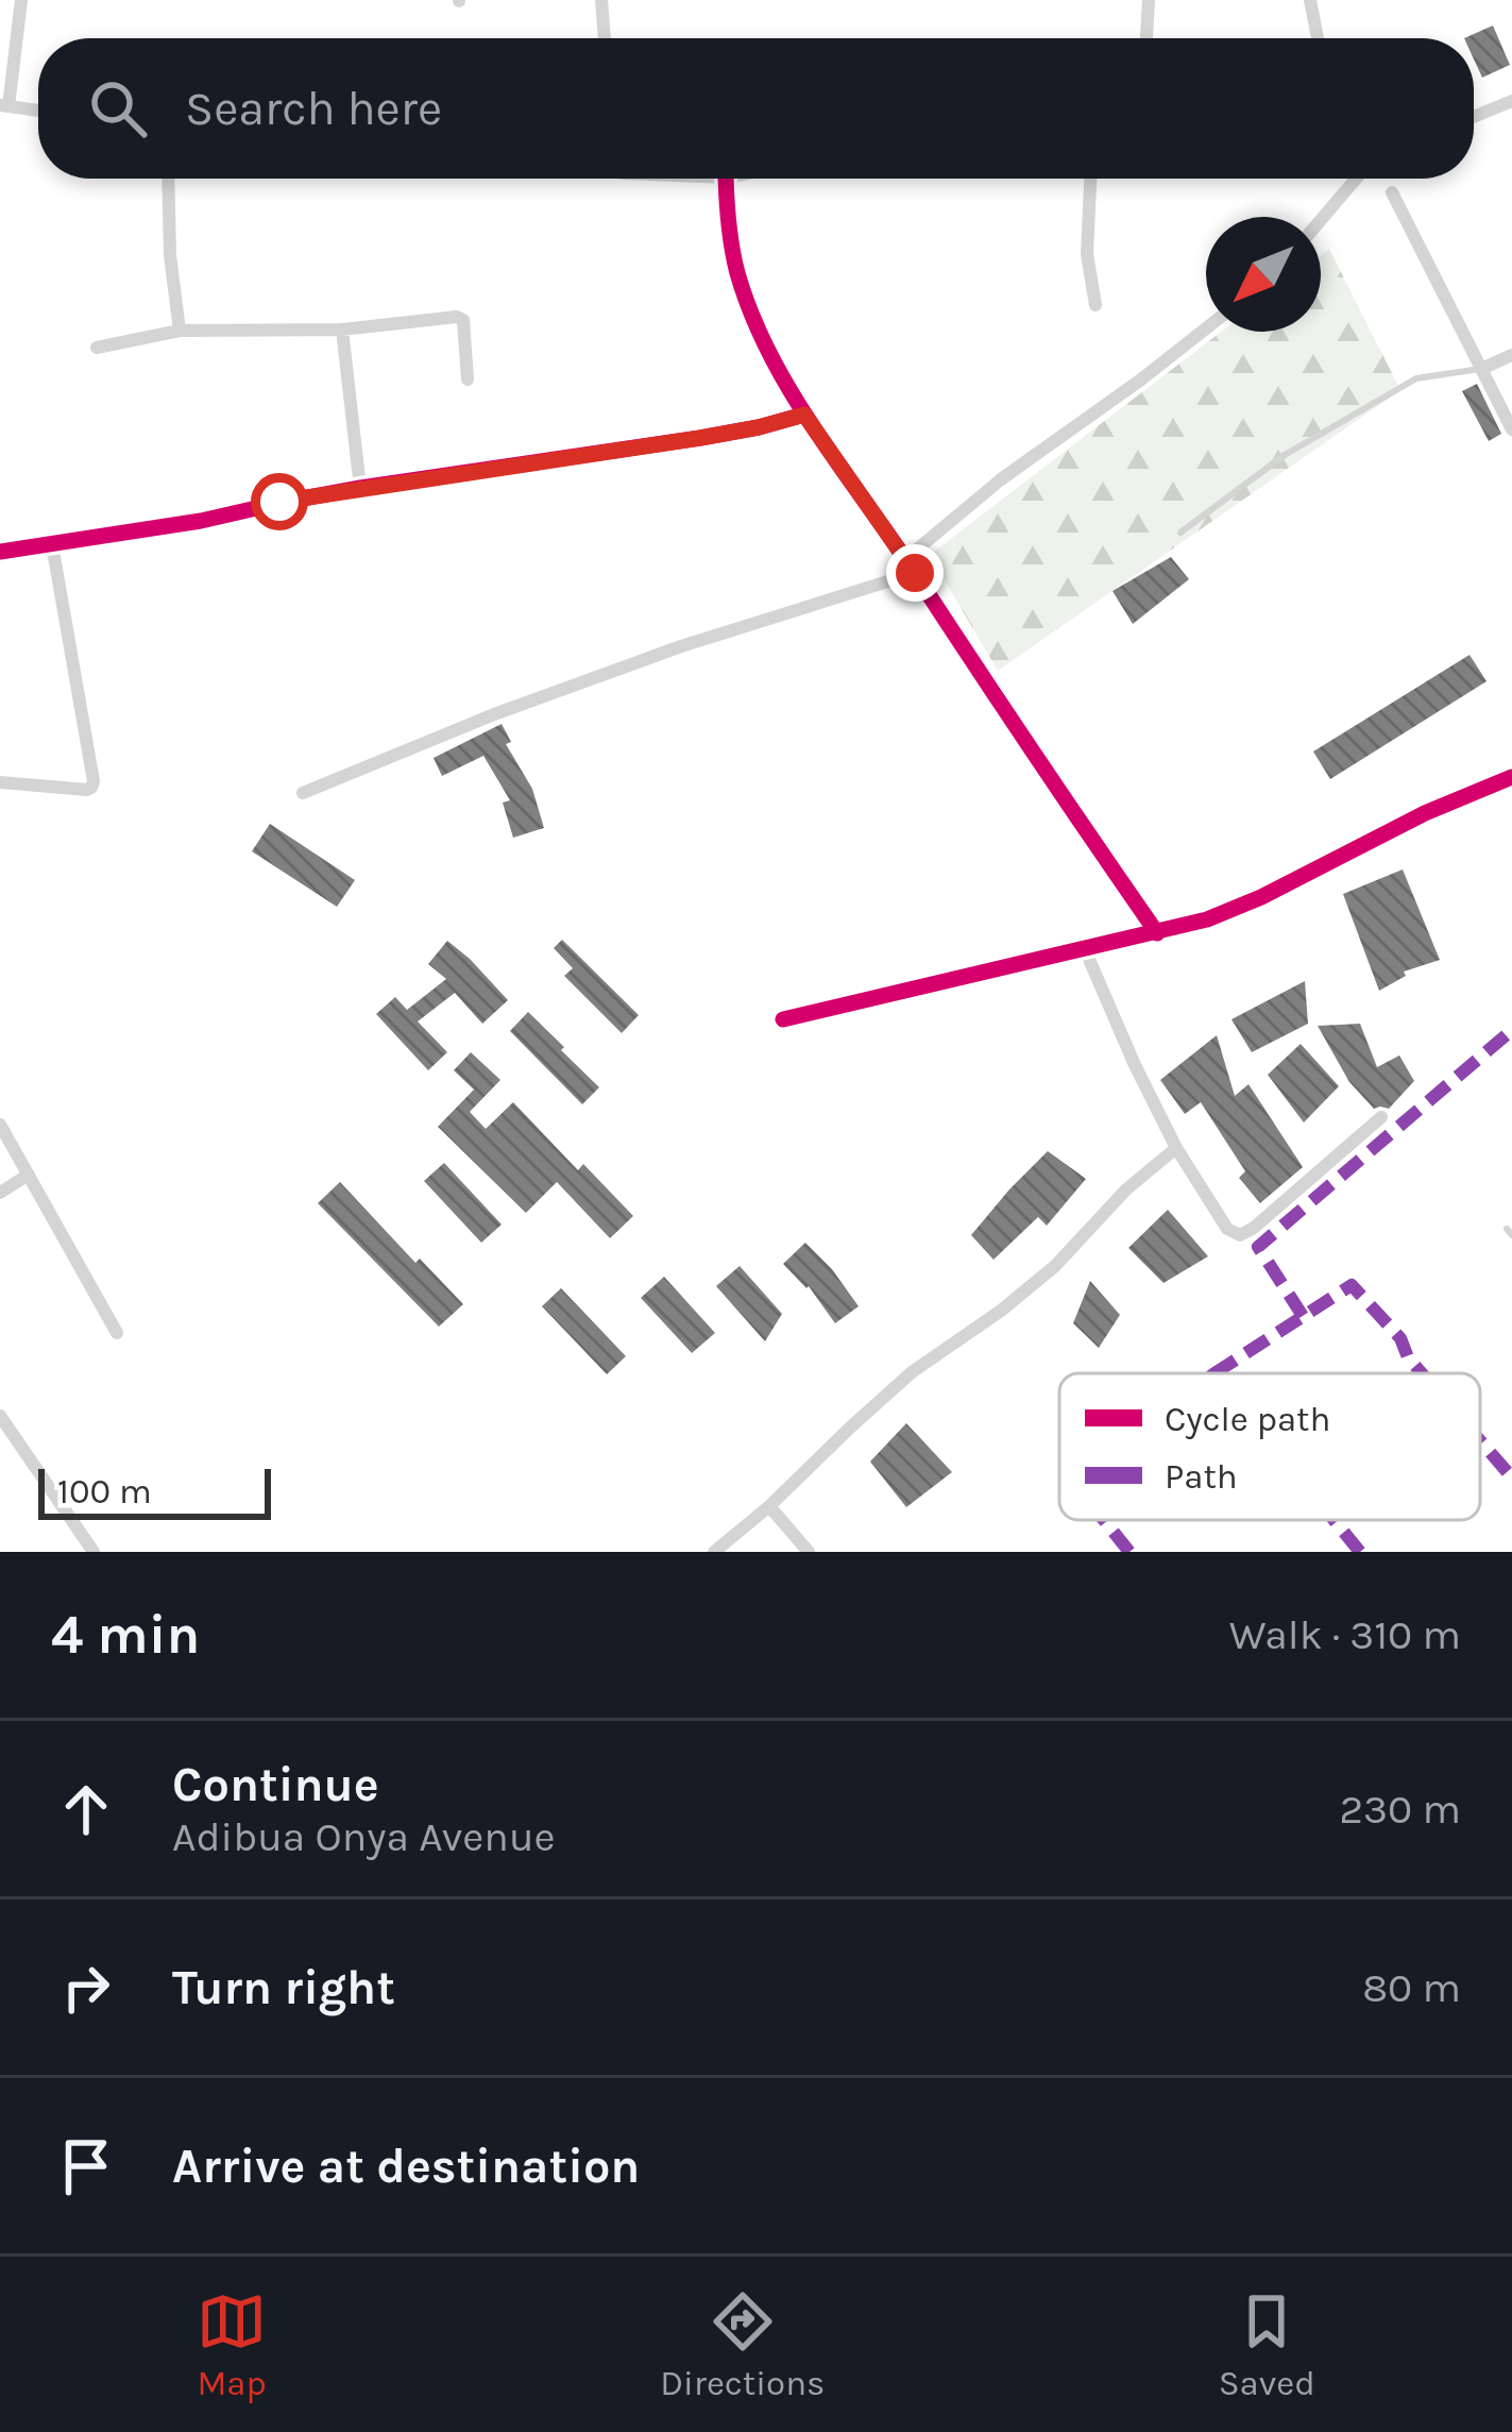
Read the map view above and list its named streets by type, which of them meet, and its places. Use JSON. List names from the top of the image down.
{
  "legend": ["Cycle path", "Path"],
  "scale_bar": "100 m",
  "north": "bottom left",
  "page": {
    "search": "Search here",
    "scale": "100 m",
    "heading": ["4 min", "Walk · 310 m"],
    "list": [
      ["Continue", "Adibua Onya Avenue", "230 m"],
      ["Turn right", "80 m"],
      "Arrive at destination"
    ],
    "nav": ["Map", "Directions", "Saved"]
  }
}
